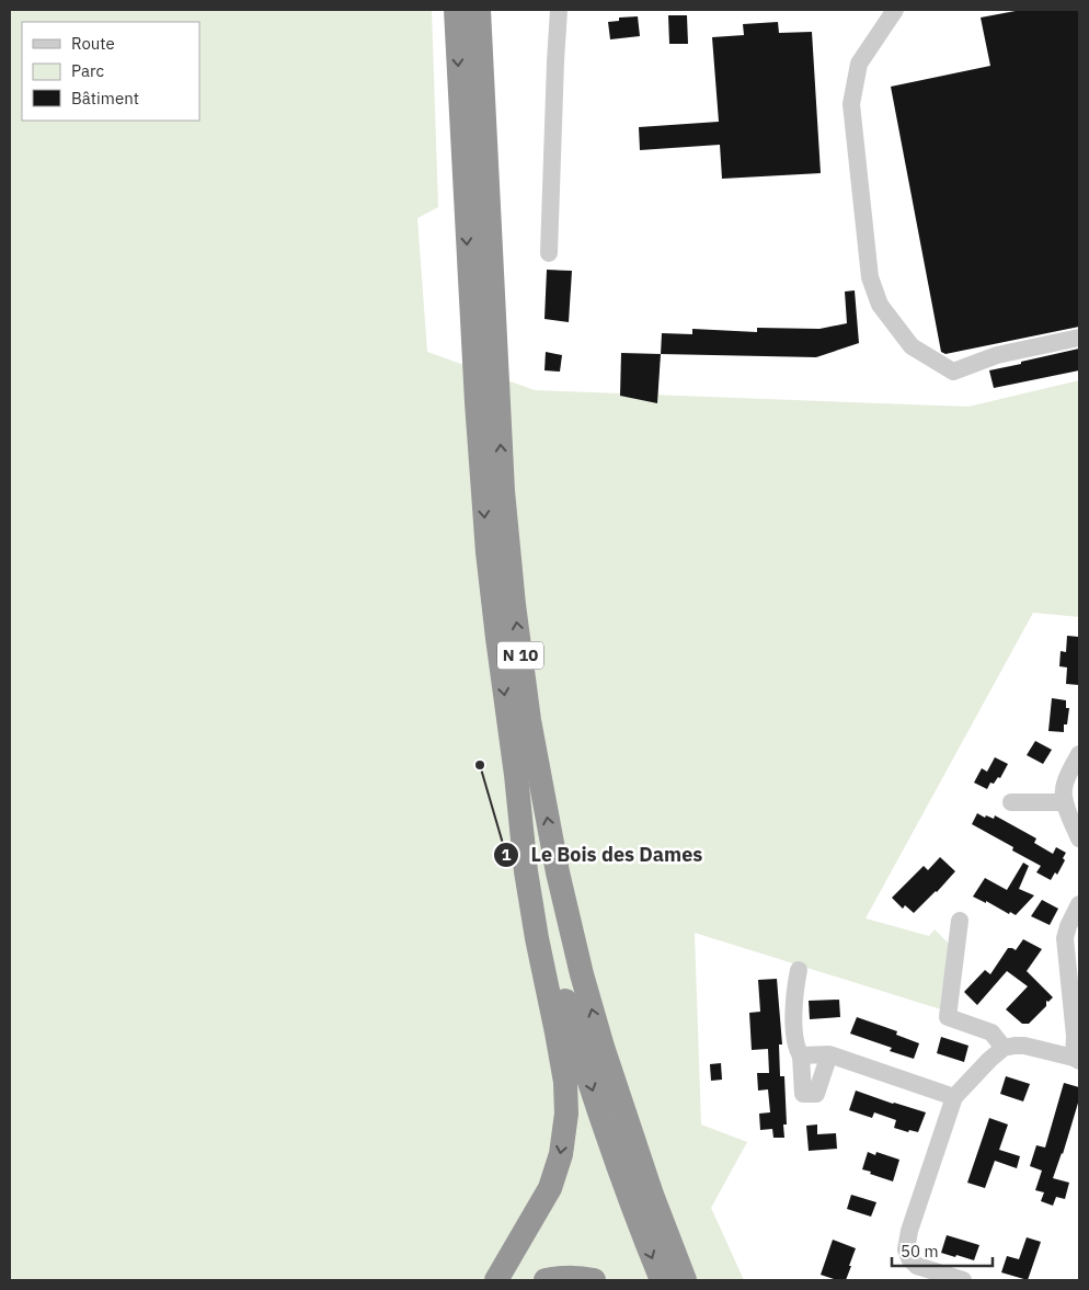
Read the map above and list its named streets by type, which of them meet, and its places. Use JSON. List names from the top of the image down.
{
  "streets": {
    "highway": ["N 10"]
  },
  "places": ["Le Bois des Dames"],
  "legend": ["Route", "Parc", "Bâtiment"],
  "scale_bar": "50 m"
}
